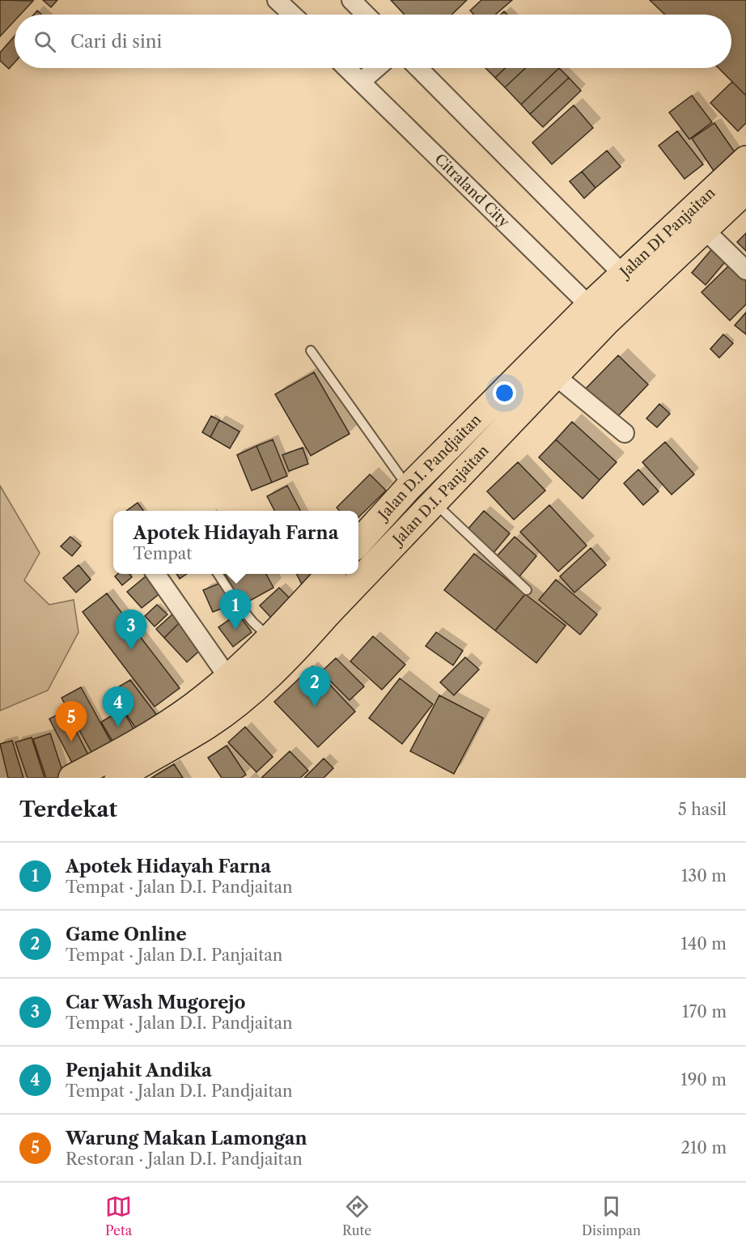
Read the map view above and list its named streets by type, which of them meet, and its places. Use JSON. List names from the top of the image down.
{
  "streets": {
    "highway": ["Jalan DI Panjaitan", "Jalan D.I. Pandjaitan", "Jalan D.I. Panjaitan"],
    "street": ["Citraland City"]
  },
  "crossings": [
    ["Citraland City", "Jalan DI Panjaitan"],
    ["Citraland City", "Jalan D.I. Pandjaitan"],
    ["Citraland City", "Jalan D.I. Panjaitan"],
    ["Jalan DI Panjaitan", "Jalan D.I. Pandjaitan"],
    ["Jalan DI Panjaitan", "Jalan D.I. Panjaitan"],
    ["Jalan D.I. Pandjaitan", "Jalan D.I. Panjaitan"]
  ],
  "page": {
    "search": "Cari di sini",
    "popup": ["Apotek Hidayah Farna", "Tempat"],
    "pins": [
      "1",
      "3",
      "2",
      "4",
      "5"
    ],
    "heading": ["Terdekat", "5 hasil"],
    "list": [
      {
        "mark": "1",
        "name": "Apotek Hidayah Farna",
        "note": "Tempat · Jalan D.I. Pandjaitan",
        "value": "130 m"
      },
      {
        "mark": "2",
        "name": "Game Online",
        "note": "Tempat · Jalan D.I. Panjaitan",
        "value": "140 m"
      },
      {
        "mark": "3",
        "name": "Car Wash Mugorejo",
        "note": "Tempat · Jalan D.I. Pandjaitan",
        "value": "170 m"
      },
      {
        "mark": "4",
        "name": "Penjahit Andika",
        "note": "Tempat · Jalan D.I. Pandjaitan",
        "value": "190 m"
      },
      {
        "mark": "5",
        "name": "Warung Makan Lamongan",
        "note": "Restoran · Jalan D.I. Pandjaitan",
        "value": "210 m"
      }
    ],
    "nav": ["Peta", "Rute", "Disimpan"]
  }
}
